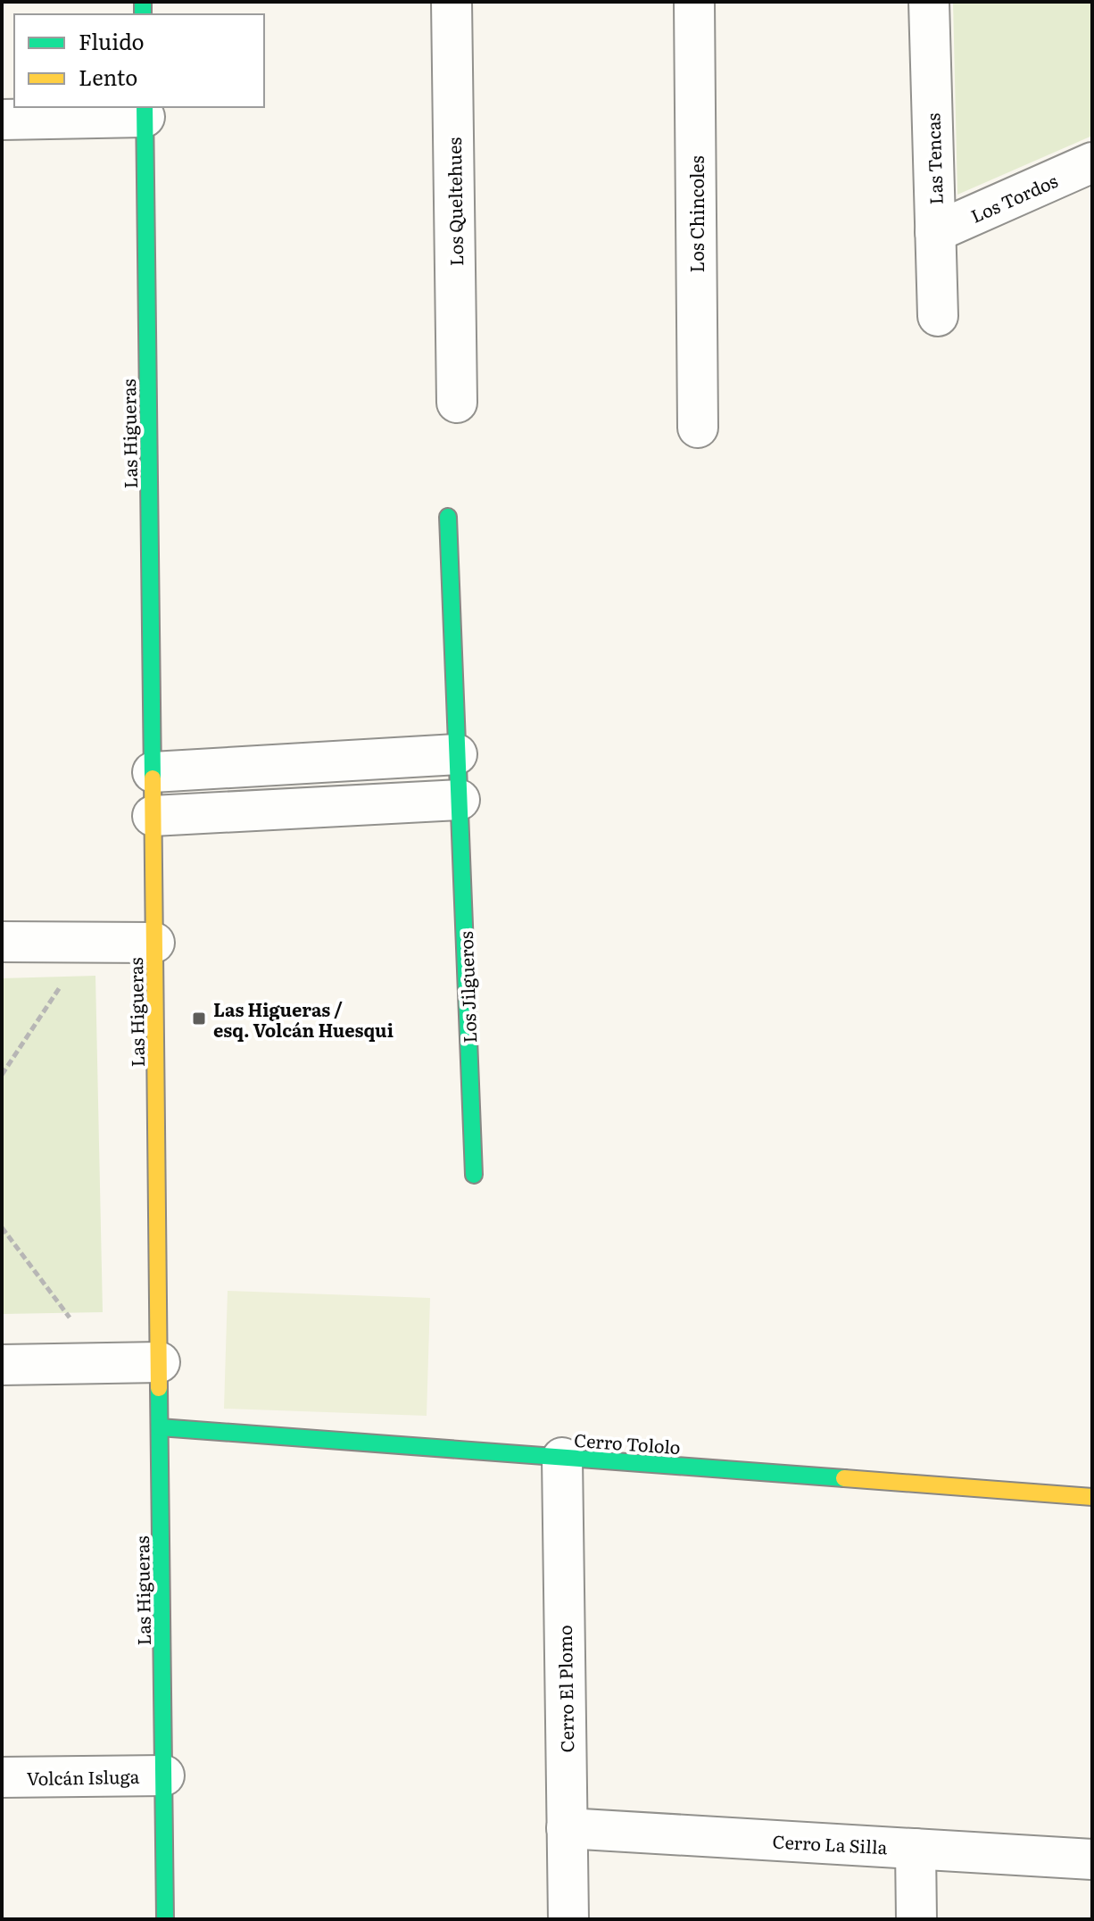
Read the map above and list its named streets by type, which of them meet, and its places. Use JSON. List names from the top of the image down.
{
  "streets": {
    "street": [
      "Las Tencas",
      "Los Tordos",
      "Los Queltehues",
      "Los Chincoles",
      "Las Higueras",
      "Los Jilgueros",
      "Cerro Tololo",
      "Cerro El Plomo",
      "Volcán Isluga",
      "Cerro La Silla"
    ]
  },
  "crossings": [
    ["Las Tencas", "Los Tordos"],
    ["Las Higueras", "Cerro Tololo"],
    ["Las Higueras", "Volcán Isluga"],
    ["Cerro Tololo", "Cerro El Plomo"],
    ["Cerro El Plomo", "Cerro La Silla"]
  ],
  "places": {
    "transit": ["Las Higueras / esq. Volcán Huesqui"]
  },
  "legend": ["Fluido", "Lento"]
}
